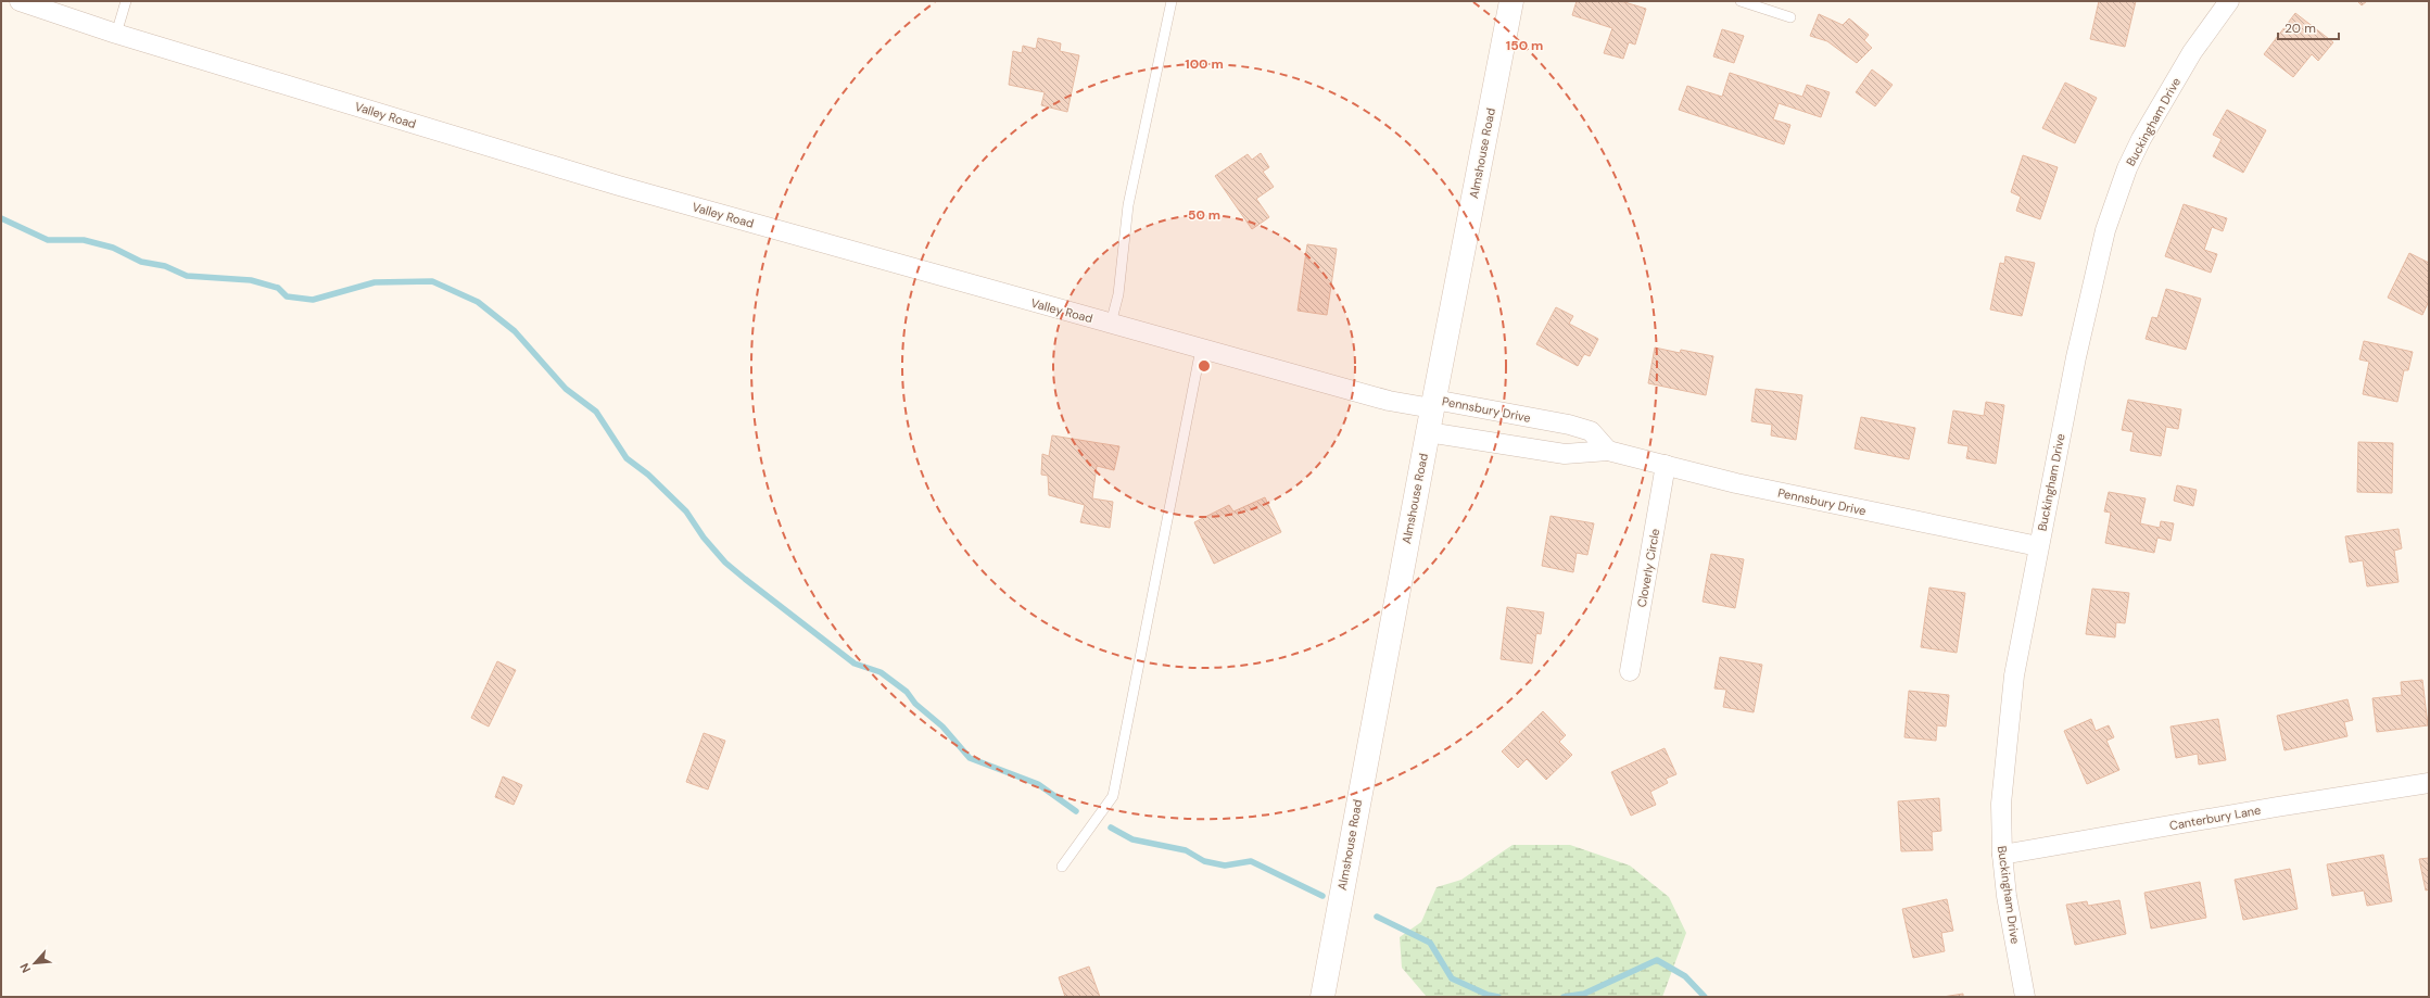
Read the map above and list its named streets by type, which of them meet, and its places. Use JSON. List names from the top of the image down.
{
  "streets": {
    "main road": ["Almshouse Road"],
    "street": [
      "Valley Road",
      "Buckingham Drive",
      "Pennsbury Drive",
      "Cloverly Circle",
      "Canterbury Lane"
    ]
  },
  "crossings": [
    ["Valley Road", "Almshouse Road"],
    ["Valley Road", "Pennsbury Drive"],
    ["Buckingham Drive", "Pennsbury Drive"],
    ["Buckingham Drive", "Canterbury Lane"],
    ["Almshouse Road", "Pennsbury Drive"],
    ["Pennsbury Drive", "Cloverly Circle"]
  ],
  "scale_bar": "20 m",
  "north": "bottom left",
  "rings": ["150 m", "100 m", "50 m"]
}
